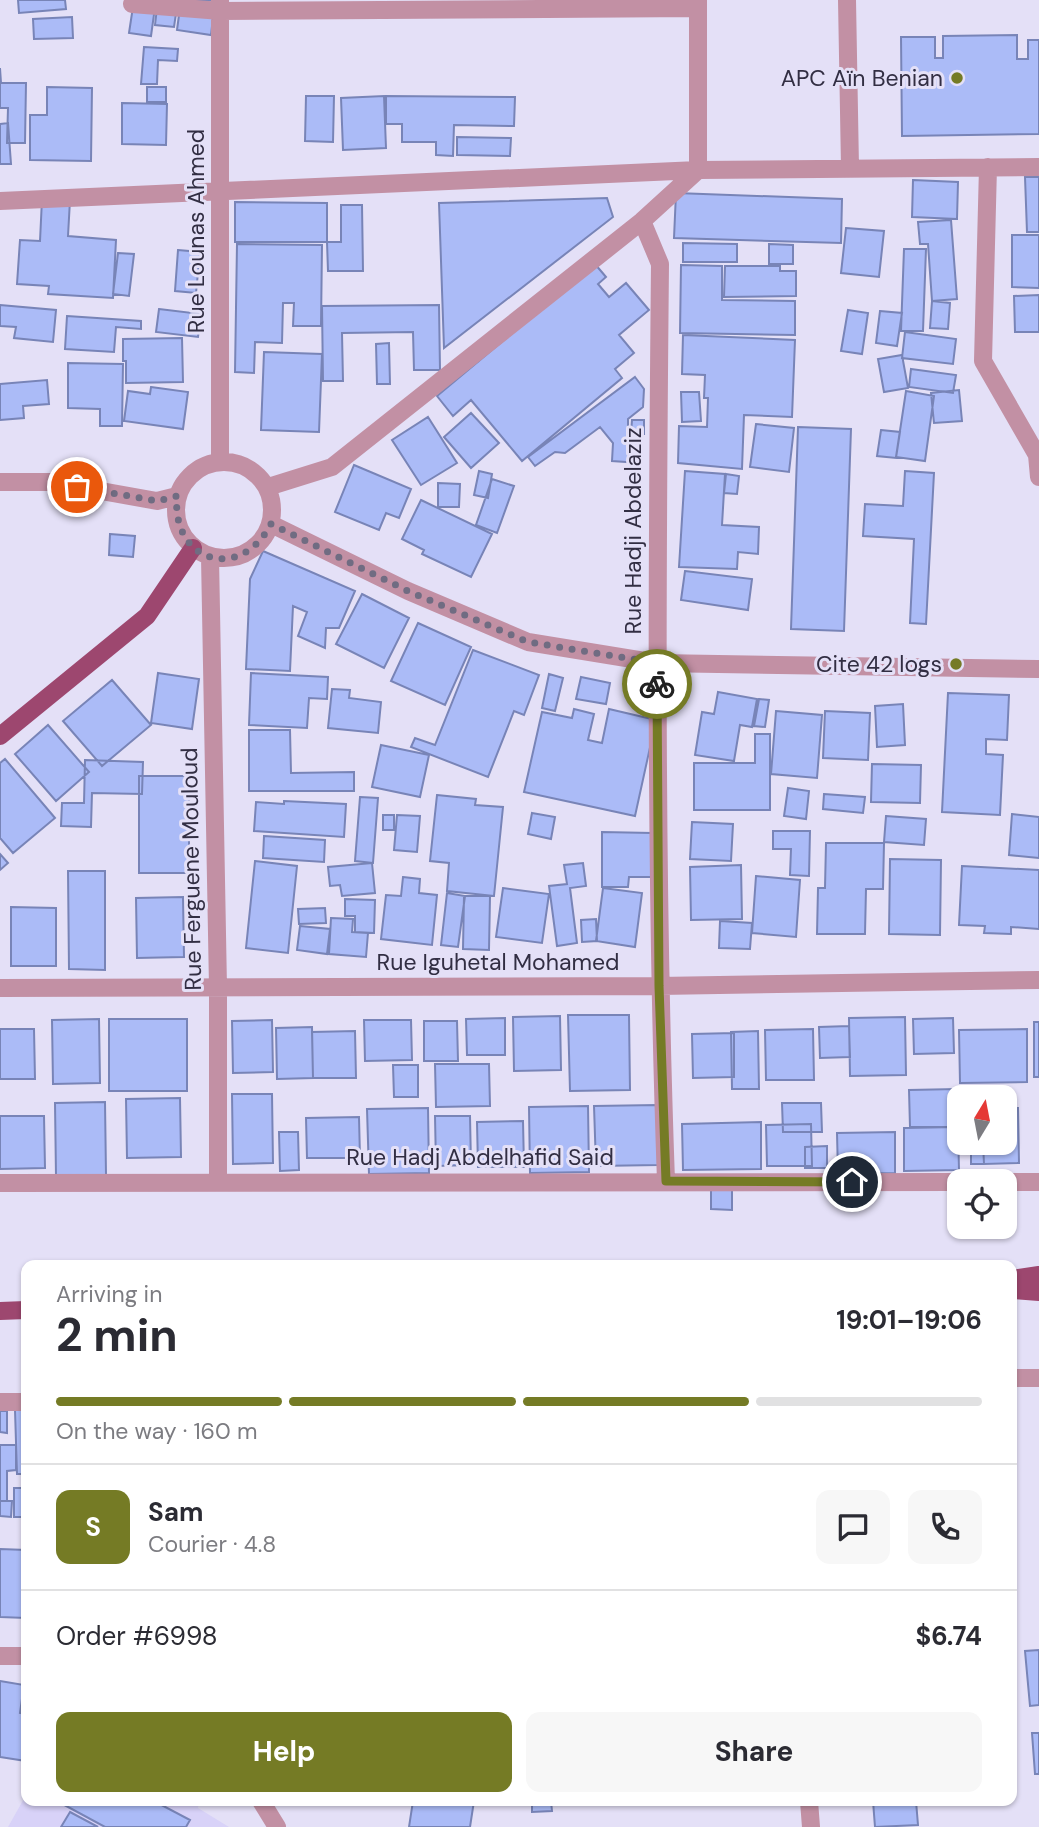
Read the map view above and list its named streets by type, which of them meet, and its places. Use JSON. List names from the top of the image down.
{
  "streets": {
    "street": [
      "Rue Lounas Ahmed",
      "Rue Hadji Abdelaziz",
      "Rue Ferguene Mouloud",
      "Rue Iguhetal Mohamed",
      "Rue Hadj Abdelhafid Said"
    ]
  },
  "crossings": [
    ["Rue Lounas Ahmed", "Rue Ferguene Mouloud"],
    ["Rue Hadji Abdelaziz", "Rue Iguhetal Mohamed"],
    ["Rue Hadji Abdelaziz", "Rue Hadj Abdelhafid Said"],
    ["Rue Ferguene Mouloud", "Rue Iguhetal Mohamed"],
    ["Rue Ferguene Mouloud", "Rue Hadj Abdelhafid Said"]
  ],
  "places": ["APC Aïn Benian", "Cite 42 logs"],
  "north": "top",
  "page": {
    "heading": ["2 min", "Arriving in", "19:01–19:06"],
    "panel": [
      "Sam",
      "Courier · 4.8",
      "Order #6998",
      "$6.74"
    ],
    "bar": "On the way · 160 m",
    "round": "S",
    "buttons": ["Help", "Share"]
  }
}
